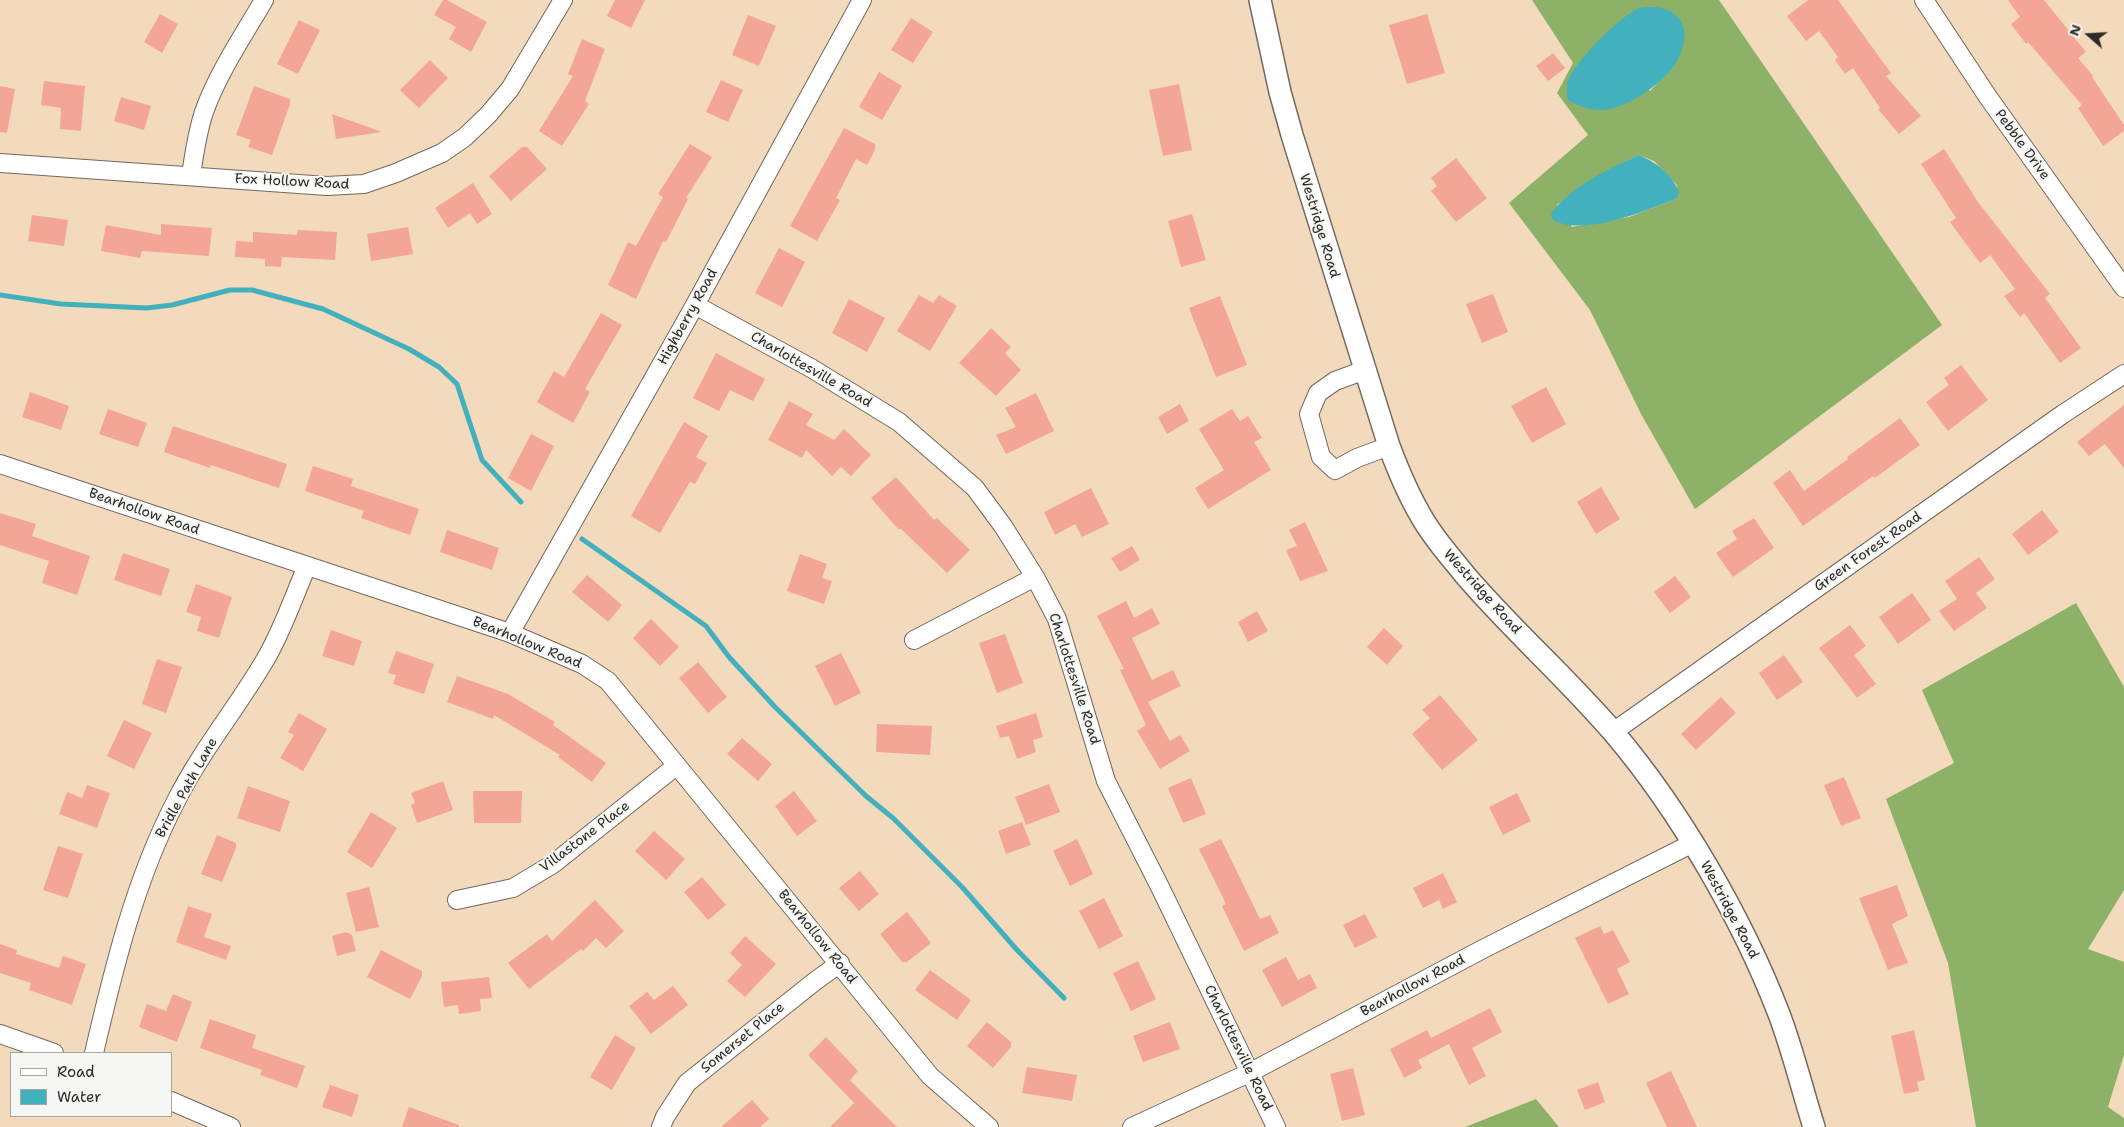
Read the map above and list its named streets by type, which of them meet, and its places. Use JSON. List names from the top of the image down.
{
  "streets": {
    "main road": ["Westridge Road"],
    "street": [
      "Pebble Drive",
      "Fox Hollow Road",
      "Highberry Road",
      "Charlottesville Road",
      "Bearhollow Road",
      "Green Forest Road",
      "Bridle Path Lane",
      "Villastone Place",
      "Somerset Place"
    ]
  },
  "crossings": [
    ["Westridge Road", "Bearhollow Road"],
    ["Westridge Road", "Green Forest Road"],
    ["Highberry Road", "Charlottesville Road"],
    ["Highberry Road", "Bearhollow Road"],
    ["Charlottesville Road", "Bearhollow Road"],
    ["Bearhollow Road", "Bridle Path Lane"],
    ["Bearhollow Road", "Villastone Place"],
    ["Bearhollow Road", "Somerset Place"]
  ],
  "legend": ["Road", "Water"],
  "north": "left"
}
